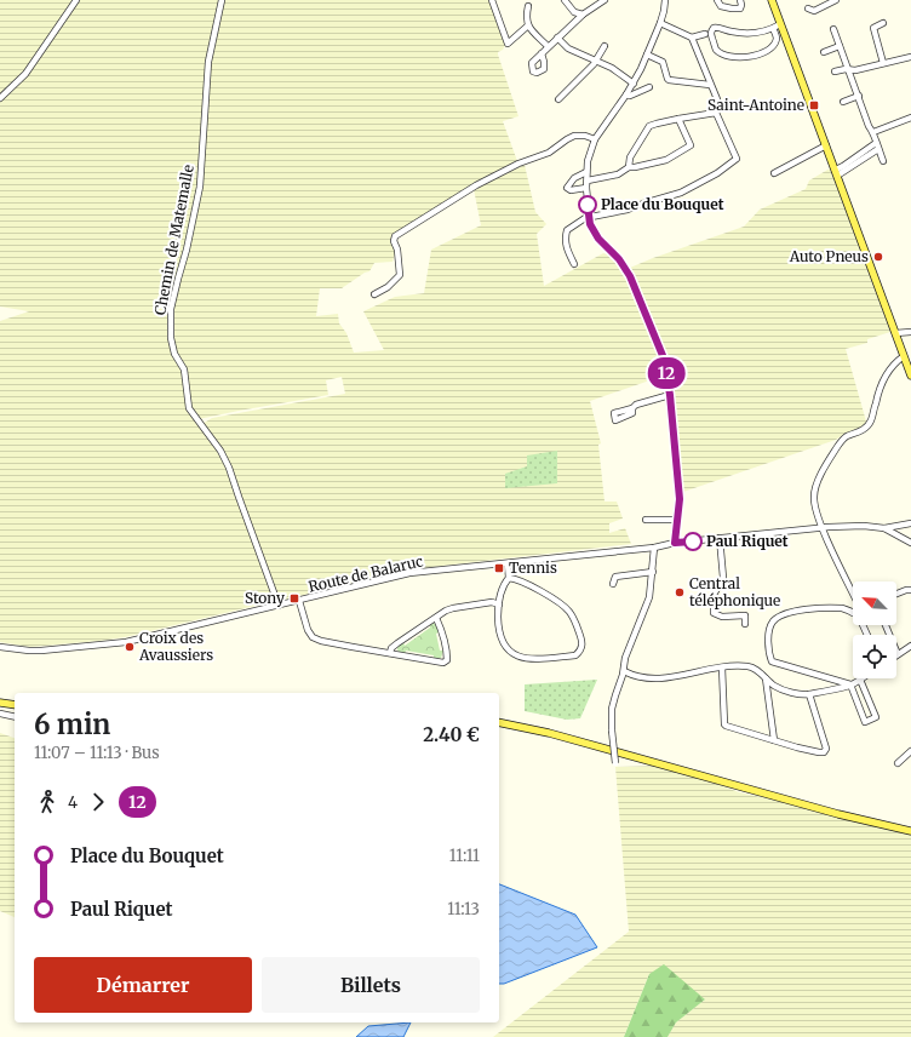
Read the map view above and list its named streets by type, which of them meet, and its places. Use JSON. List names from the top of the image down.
{
  "streets": {
    "street": ["Chemin de Matemalle", "Route de Balaruc"]
  },
  "crossings": [
    ["Chemin de Matemalle", "Route de Balaruc"]
  ],
  "places": {
    "transit": ["Saint-Antoine", "Tennis", "Stony"],
    "other": [
      "Place du Bouquet",
      "Auto Pneus",
      "Paul Riquet",
      "Central téléphonique",
      "Croix des Avaussiers"
    ]
  },
  "lines": ["bus line 12"],
  "north": "top left",
  "page": {
    "on_map": "12",
    "heading": ["6 min", "11:07 – 11:13 · Bus", "2.40 €"],
    "legs": ["4", "12"],
    "list": [
      {
        "name": "Place du Bouquet",
        "value": "11:11"
      },
      {
        "name": "Paul Riquet",
        "value": "11:13"
      }
    ],
    "buttons": ["Démarrer", "Billets"]
  }
}
